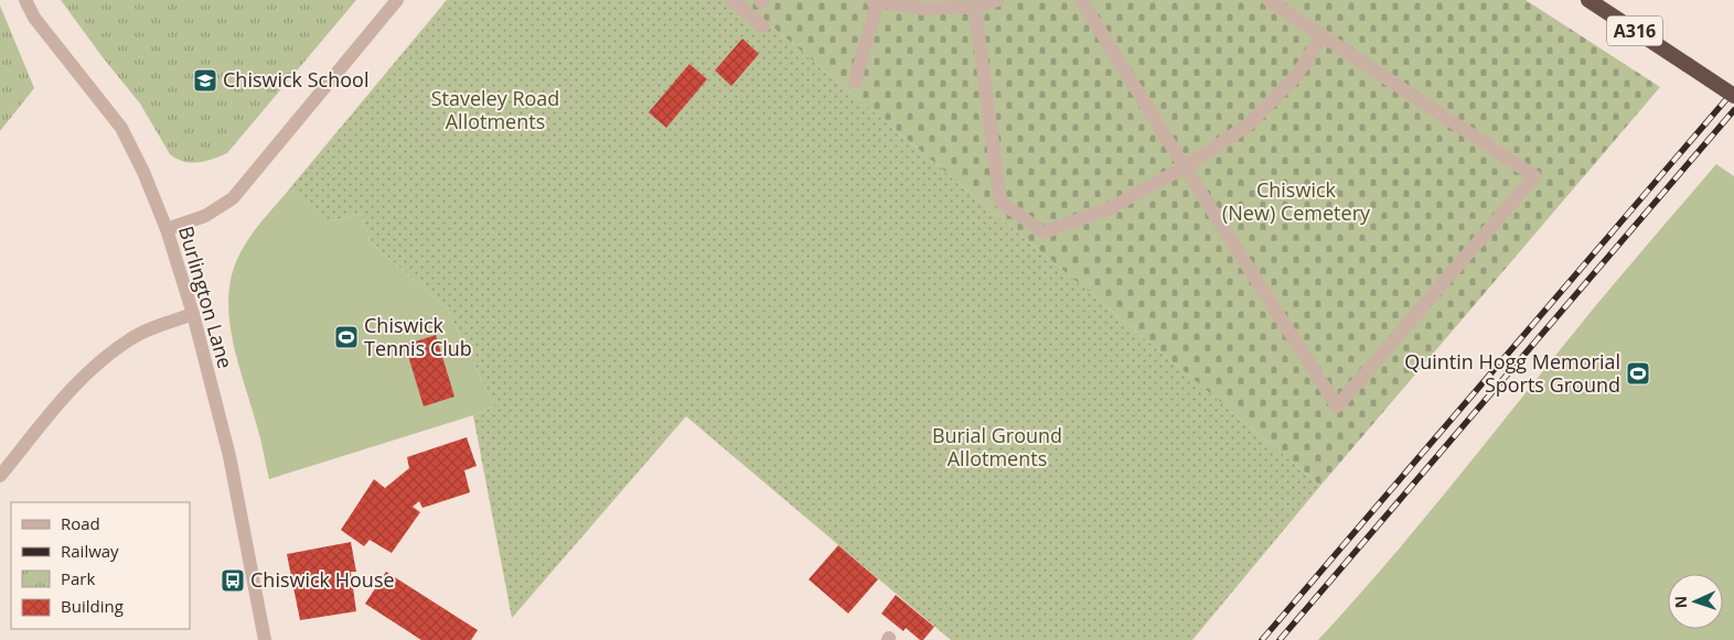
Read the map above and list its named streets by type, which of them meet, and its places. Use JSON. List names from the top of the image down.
{
  "streets": {
    "highway": ["A316"],
    "street": ["Burlington Lane"]
  },
  "parks": ["Staveley Road Allotments", "Chiswick (New) Cemetery", "Burial Ground Allotments"],
  "places": {
    "school or university": ["Chiswick School"],
    "sports": ["Chiswick Tennis Club", "Quintin Hogg Memorial Sports Ground"],
    "bus stop": ["Chiswick House"]
  },
  "legend": [
    "Road",
    "Railway",
    "Park",
    "Building"
  ],
  "north": "left"
}
